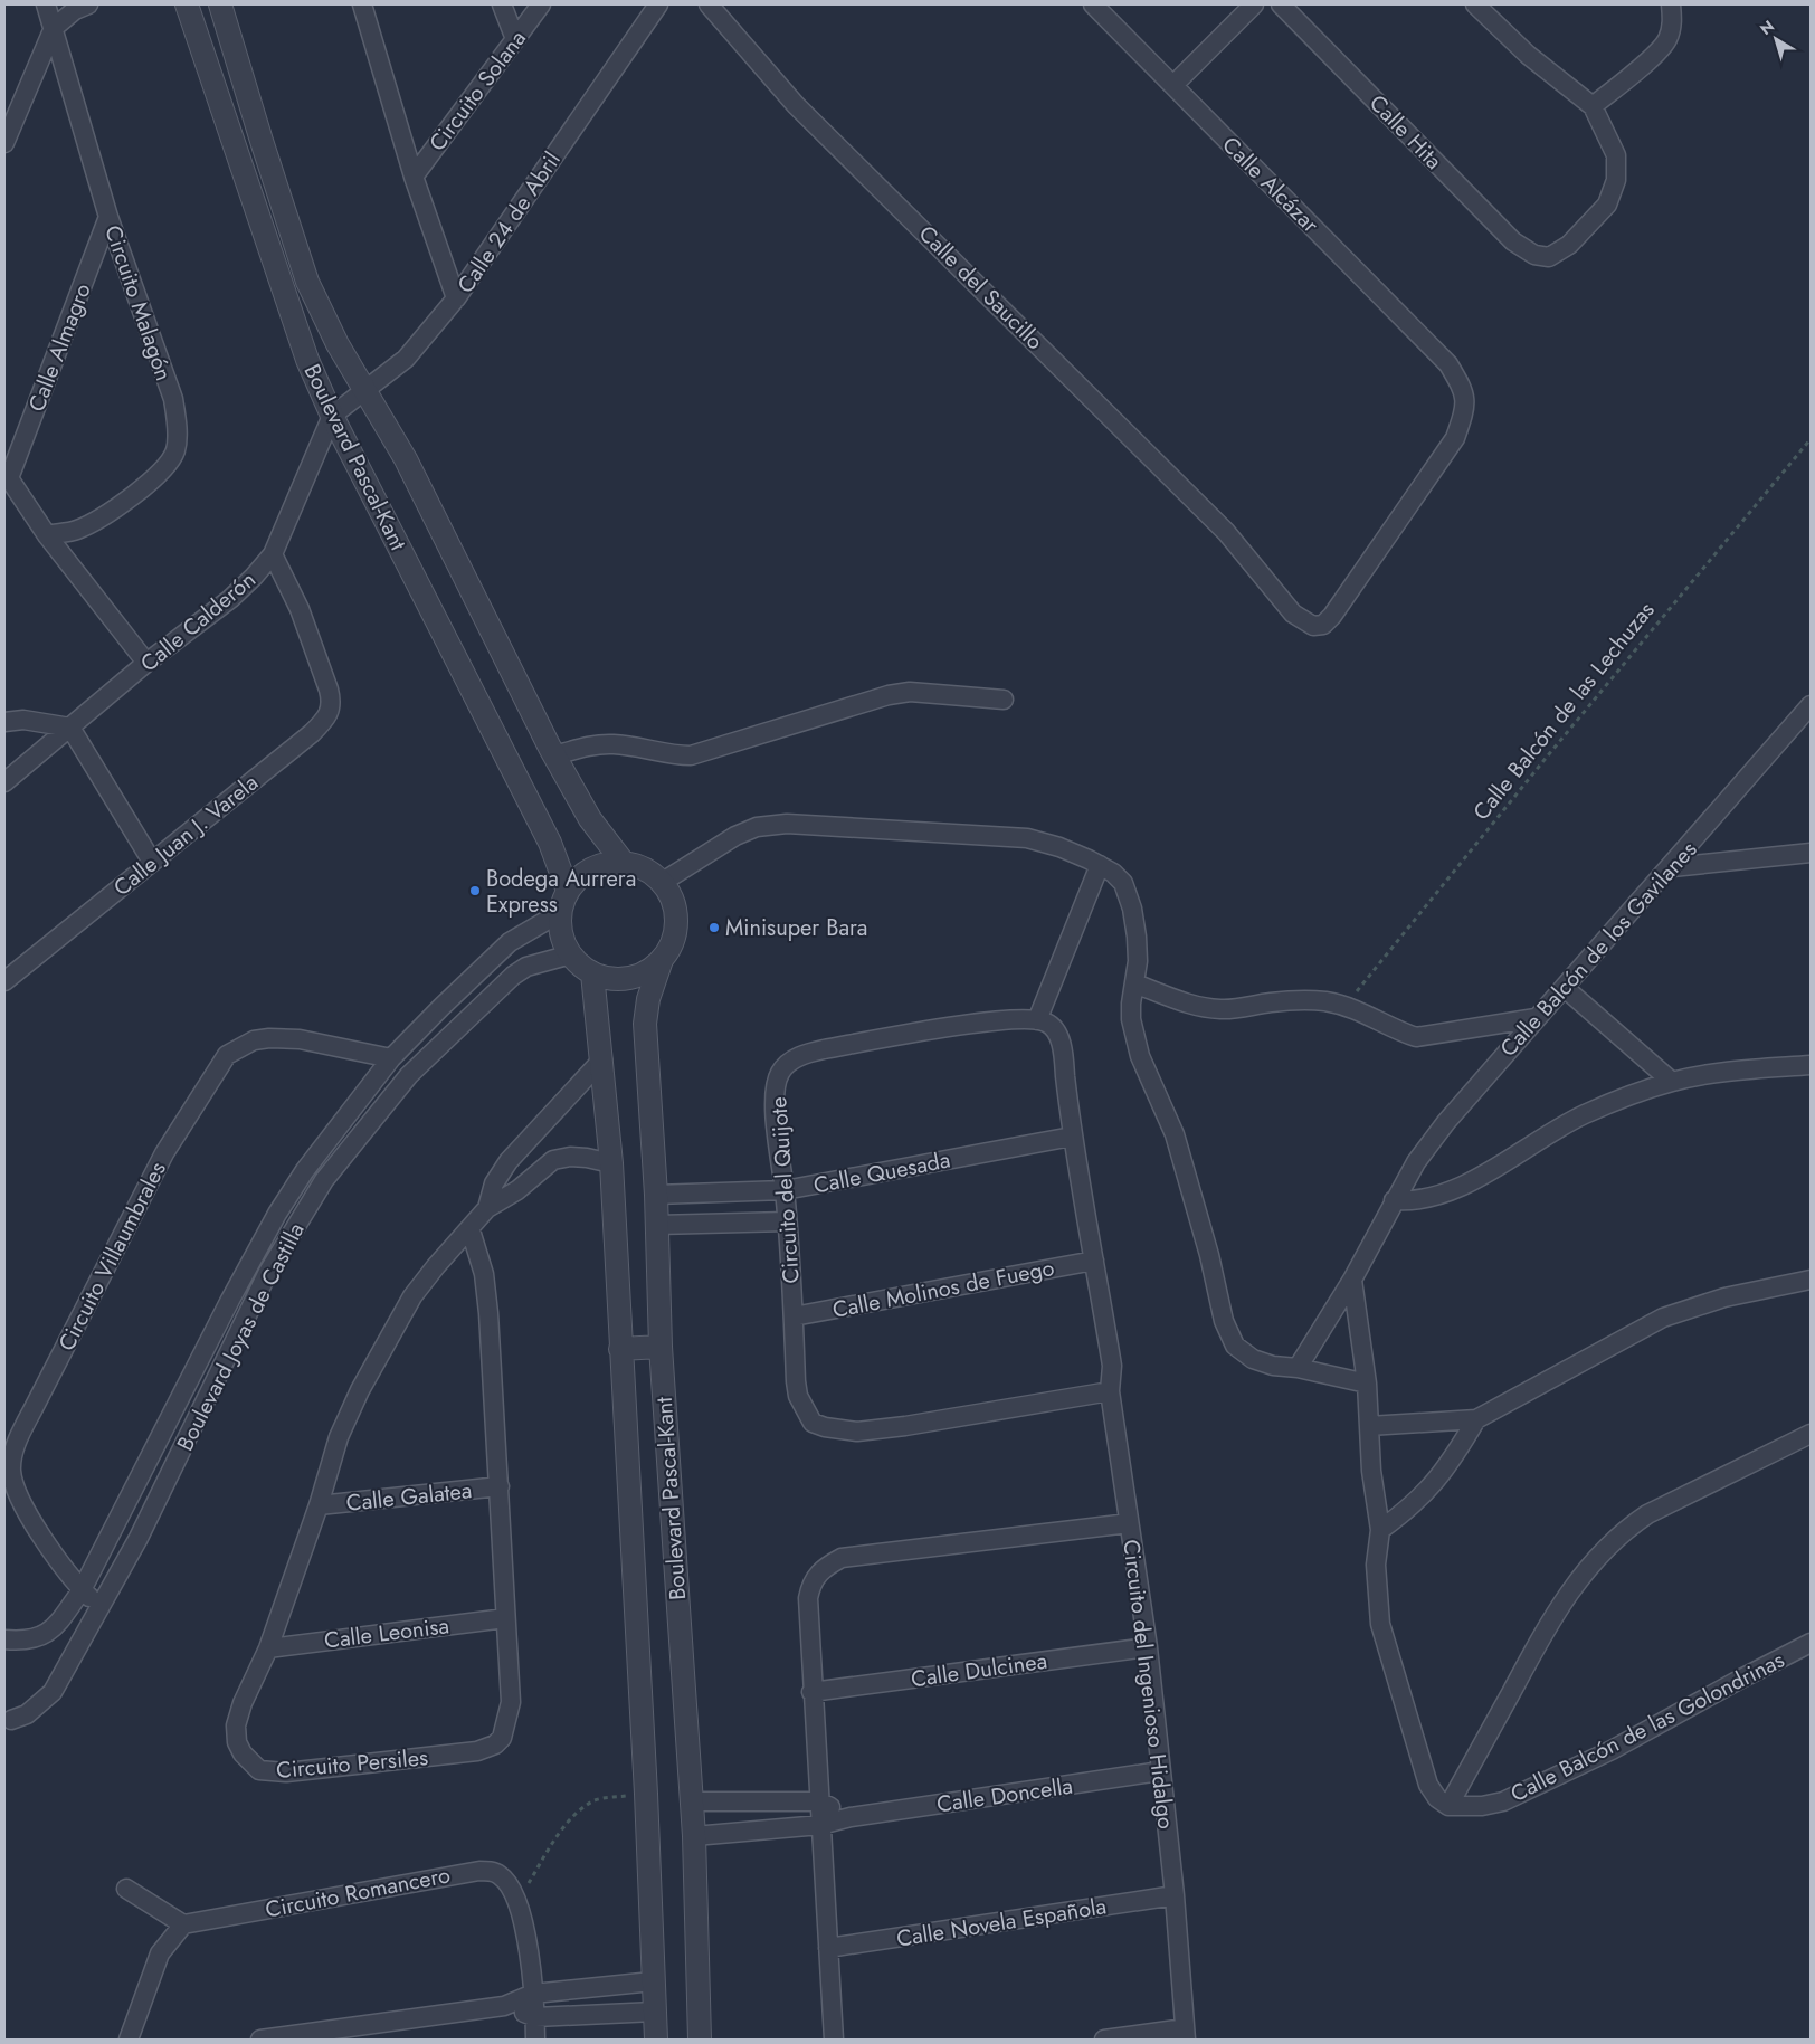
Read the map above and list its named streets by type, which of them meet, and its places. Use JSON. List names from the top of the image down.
{
  "streets": {
    "street": [
      "Circuito Solana",
      "Calle Hita",
      "Calle Alcázar",
      "Calle 24 de Abril",
      "Calle del Saucillo",
      "Circuito Malagón",
      "Calle Almagro",
      "Boulevard Pascal-Kant",
      "Calle Calderón",
      "Calle Juan J. Varela",
      "Calle Balcón de los Gavilanes",
      "Calle Quesada",
      "Circuito del Quijote",
      "Circuito Villaumbrales",
      "Calle Molinos de Fuego",
      "Boulevard Joyas de Castilla",
      "Calle Galatea",
      "Calle Leonisa",
      "Calle Dulcinea",
      "Circuito del Ingenioso Hidalgo",
      "Calle Balcón de las Golondrinas",
      "Circuito Persiles",
      "Calle Doncella",
      "Circuito Romancero",
      "Calle Novela Española"
    ],
    "path": ["Calle Balcón de las Lechuzas"]
  },
  "crossings": [
    ["Circuito Solana", "Calle 24 de Abril"],
    ["Calle Alcázar", "Calle del Saucillo"],
    ["Calle 24 de Abril", "Boulevard Pascal-Kant"],
    ["Calle 24 de Abril", "Calle Calderón"],
    ["Circuito Malagón", "Calle Almagro"],
    ["Boulevard Pascal-Kant", "Calle Calderón"],
    ["Boulevard Pascal-Kant", "Calle Quesada"],
    ["Boulevard Pascal-Kant", "Boulevard Joyas de Castilla"],
    ["Boulevard Pascal-Kant", "Circuito Persiles"],
    ["Boulevard Pascal-Kant", "Calle Doncella"],
    ["Calle Calderón", "Calle Juan J. Varela"],
    ["Calle Quesada", "Circuito del Quijote"],
    ["Circuito del Quijote", "Calle Molinos de Fuego"],
    ["Circuito Villaumbrales", "Boulevard Joyas de Castilla"],
    ["Calle Galatea", "Circuito Persiles"],
    ["Calle Leonisa", "Circuito Persiles"],
    ["Calle Dulcinea", "Circuito del Ingenioso Hidalgo"],
    ["Circuito del Ingenioso Hidalgo", "Calle Doncella"],
    ["Circuito del Ingenioso Hidalgo", "Calle Novela Española"]
  ],
  "places": ["Bodega Aurrera Express", "Minisuper Bara"],
  "north": "top left"
}
